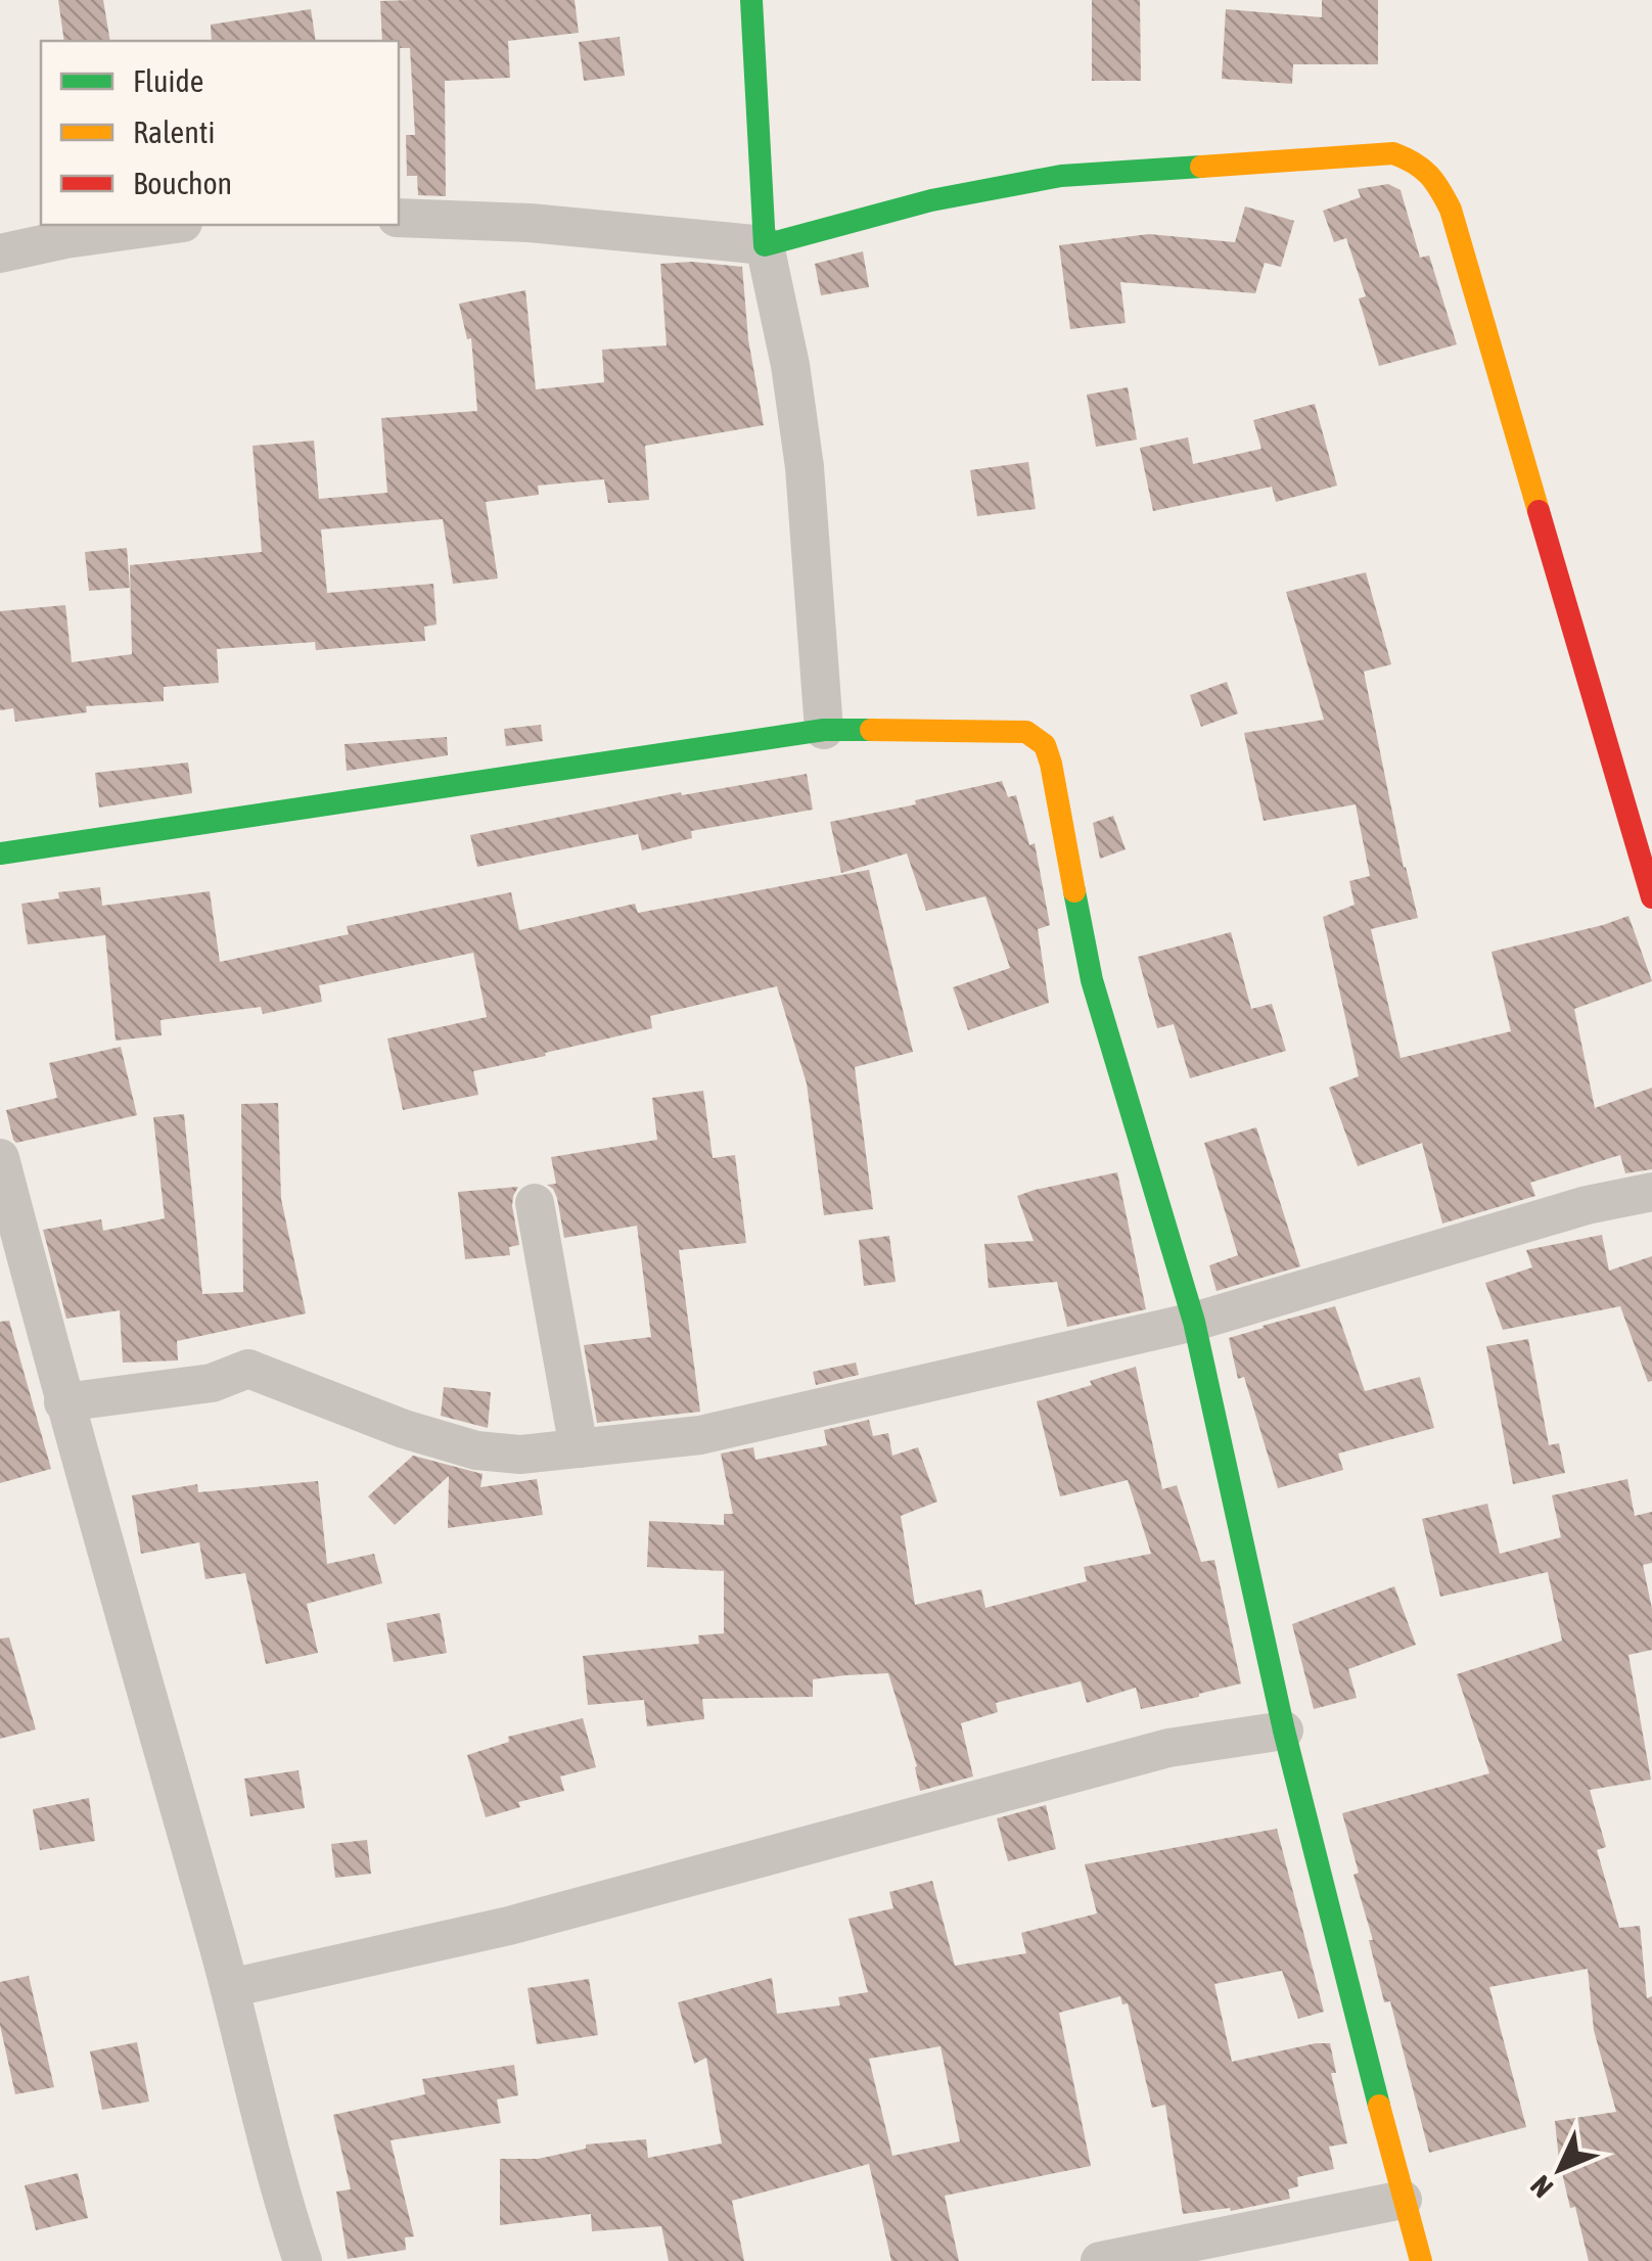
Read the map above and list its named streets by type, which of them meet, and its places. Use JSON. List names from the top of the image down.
{
  "legend": ["Fluide", "Ralenti", "Bouchon"],
  "north": "bottom left"
}
